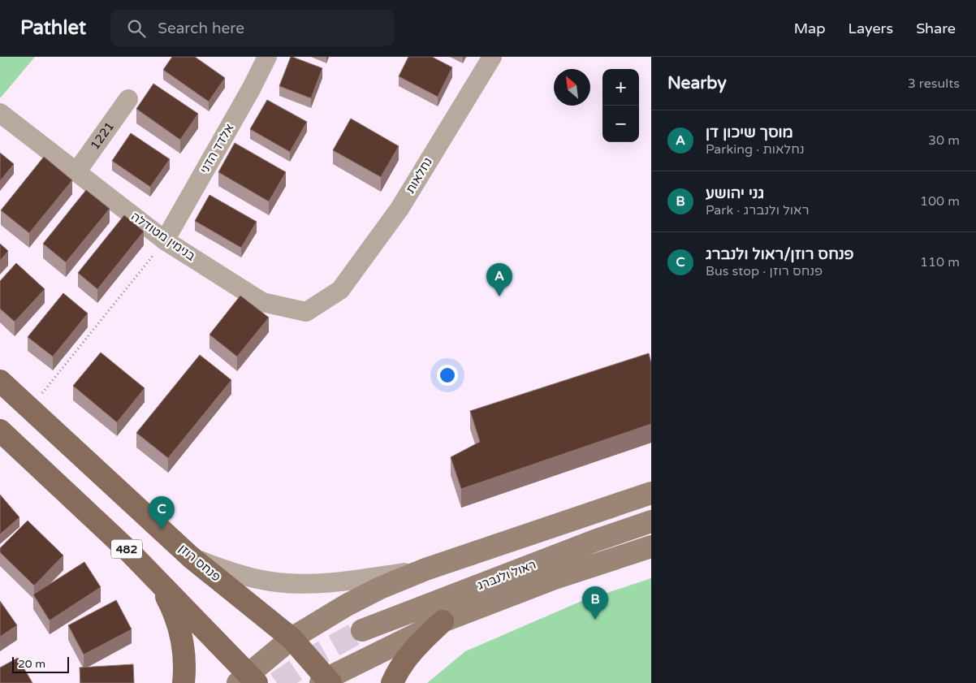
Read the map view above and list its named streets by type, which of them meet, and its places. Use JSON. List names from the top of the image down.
{
  "streets": {
    "main road": ["482", "פנחס רוזן"],
    "street": [
      "1221",
      "אלדד הדני",
      "נחלאות",
      "בנימין מטודלה",
      "ראול ולנברג"
    ]
  },
  "crossings": [
    ["1221", "בנימין מטודלה"],
    ["אלדד הדני", "בנימין מטודלה"],
    ["נחלאות", "בנימין מטודלה"]
  ],
  "scale_bar": "20 m",
  "north": "top left",
  "page": {
    "header": "Pathlet",
    "search": "Search here",
    "nav": ["Map", "Layers", "Share"],
    "heading": ["Nearby", "3 results"],
    "map_buttons": ["+", "−"],
    "list": [
      {
        "mark": "A",
        "name": "מוסך שיכון דן",
        "note": "Parking · נחלאות",
        "value": "30 m"
      },
      {
        "mark": "B",
        "name": "גני יהושע",
        "note": "Park · ראול ולנברג",
        "value": "100 m"
      },
      {
        "mark": "C",
        "name": "פנחס רוזן/ראול ולנברג",
        "note": "Bus stop · פנחס רוזן",
        "value": "110 m"
      }
    ],
    "pins": ["A", "C", "B"],
    "scale": "20 m"
  }
}
